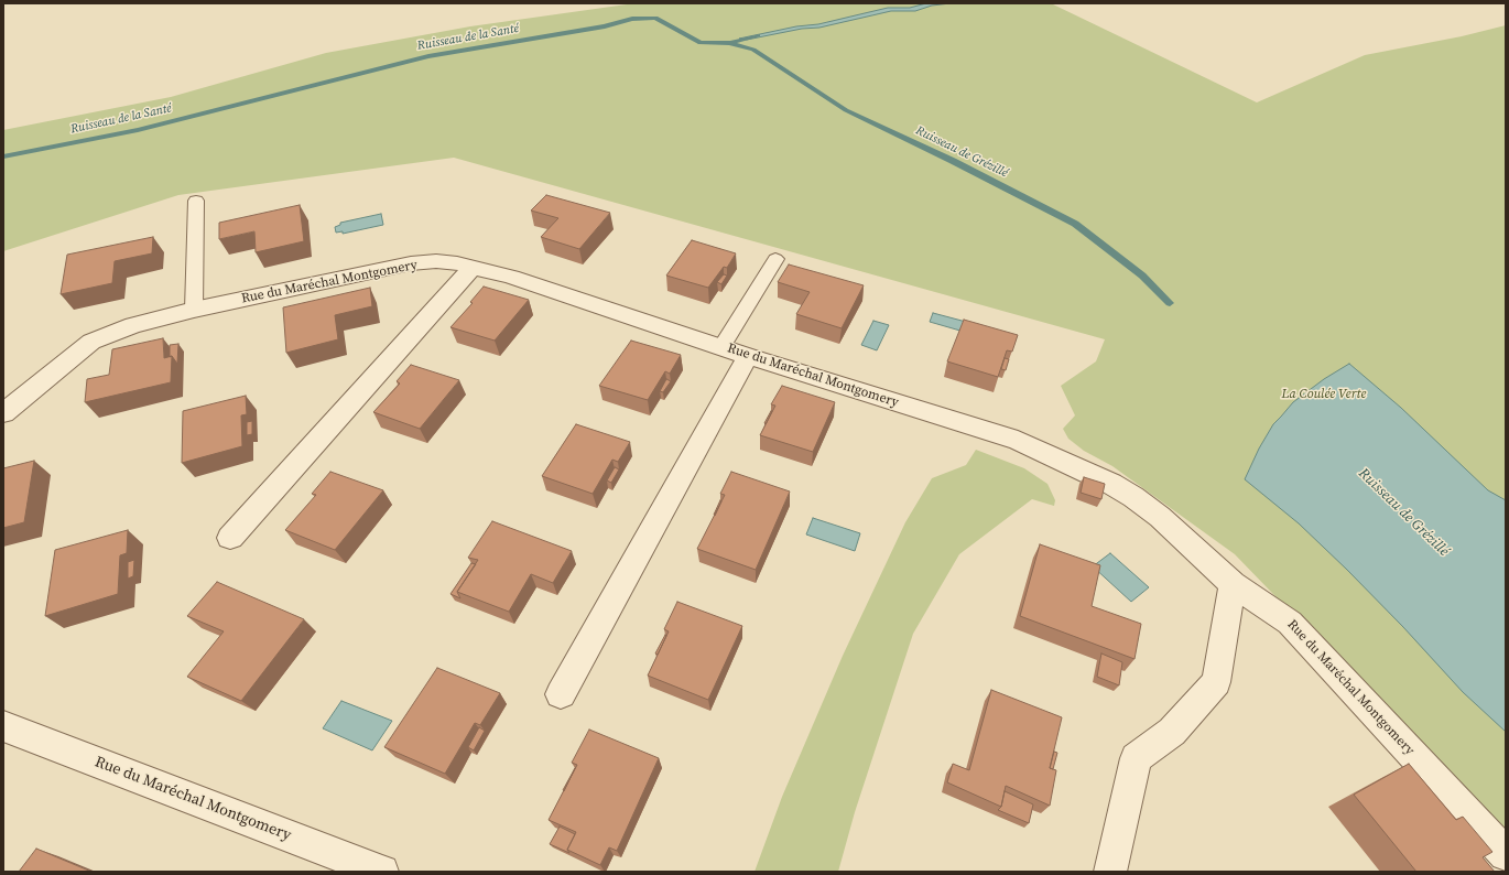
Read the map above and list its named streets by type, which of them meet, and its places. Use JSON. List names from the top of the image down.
{
  "streets": {
    "street": ["Rue du Maréchal Montgomery"]
  },
  "water": ["Ruisseau de la Santé", "Ruisseau de Grézillé"],
  "parks": ["La Coulée Verte"]
}
